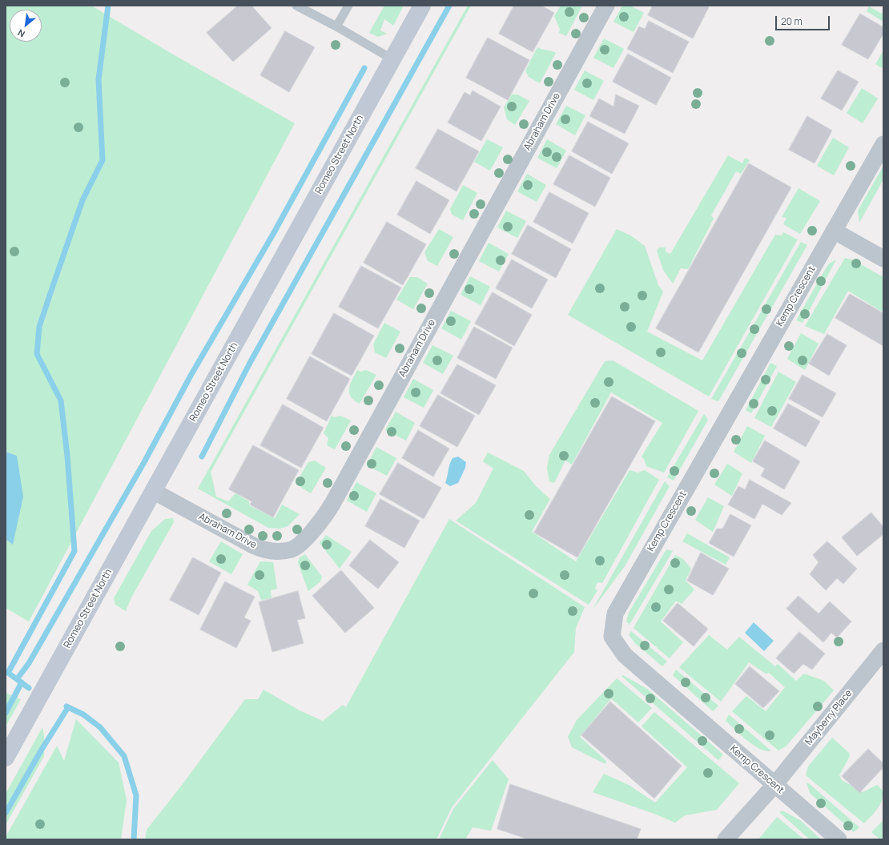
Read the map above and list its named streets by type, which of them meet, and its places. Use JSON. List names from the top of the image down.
{
  "streets": {
    "main road": ["Romeo Street North"],
    "street": ["Abraham Drive", "Kemp Crescent", "Mayberry Place"]
  },
  "crossings": [
    ["Abraham Drive", "Romeo Street North"],
    ["Kemp Crescent", "Mayberry Place"]
  ],
  "scale_bar": "20 m",
  "north": "bottom left"
}
